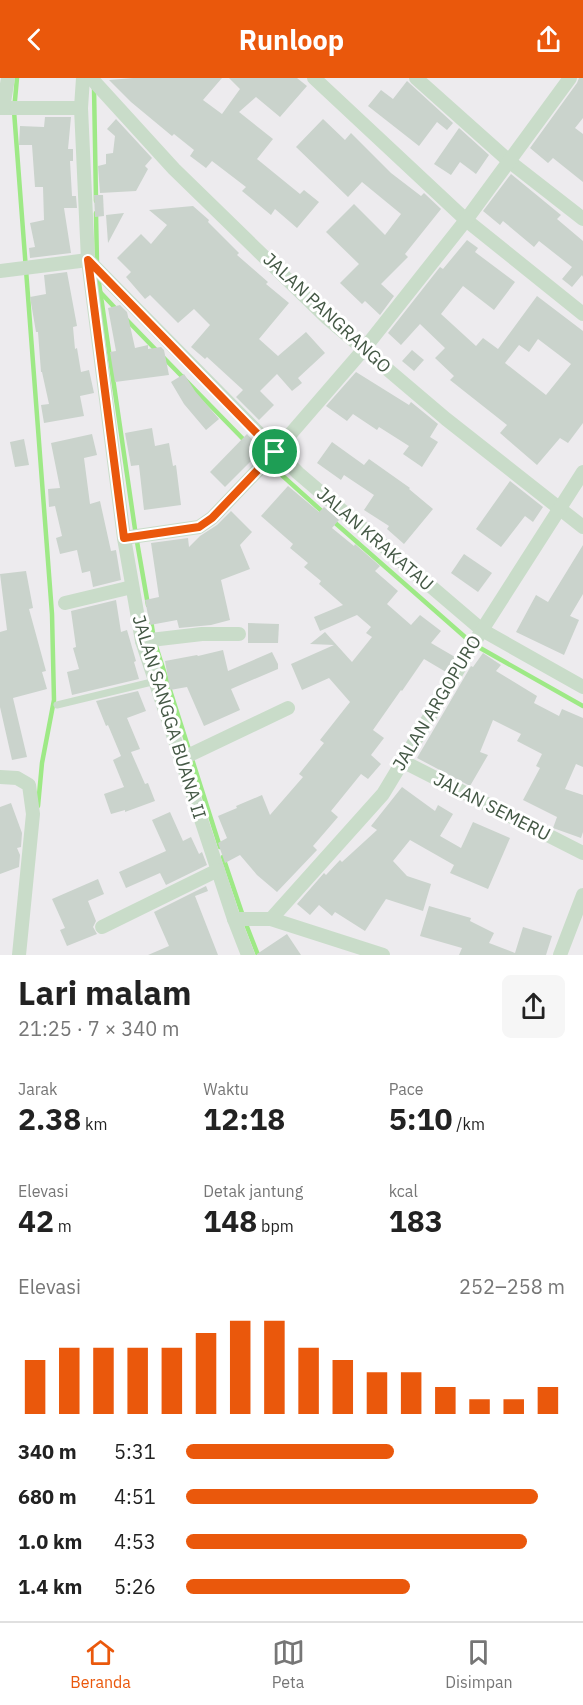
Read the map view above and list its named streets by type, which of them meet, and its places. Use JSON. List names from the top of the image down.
{
  "streets": {
    "street": [
      "JALAN PANGRANGO",
      "JALAN KRAKATAU",
      "JALAN ARGOPURO",
      "JALAN SANGGA BUANA II",
      "JALAN SEMERU"
    ]
  },
  "crossings": [
    ["JALAN PANGRANGO", "JALAN ARGOPURO"],
    ["JALAN KRAKATAU", "JALAN ARGOPURO"],
    ["JALAN KRAKATAU", "JALAN SANGGA BUANA II"],
    ["JALAN ARGOPURO", "JALAN SEMERU"]
  ],
  "page": {
    "header": "Runloop",
    "heading": ["Lari malam", "21:25 · 7 × 340 m"],
    "stats": [
      ["Jarak", "2.38 km"],
      ["Waktu", "12:18"],
      ["Pace", "5:10 /km"],
      ["Elevasi", "42 m"],
      ["Detak jantung", "148 bpm"],
      ["kcal", "183"]
    ],
    "chart": ["Elevasi", "252–258 m"],
    "list": [
      {
        "name": "340 m",
        "note": "5:31"
      },
      {
        "name": "680 m",
        "note": "4:51"
      },
      {
        "name": "1.0 km",
        "note": "4:53"
      },
      {
        "name": "1.4 km",
        "note": "5:26"
      }
    ],
    "tabs": ["Beranda", "Peta", "Disimpan"]
  }
}
